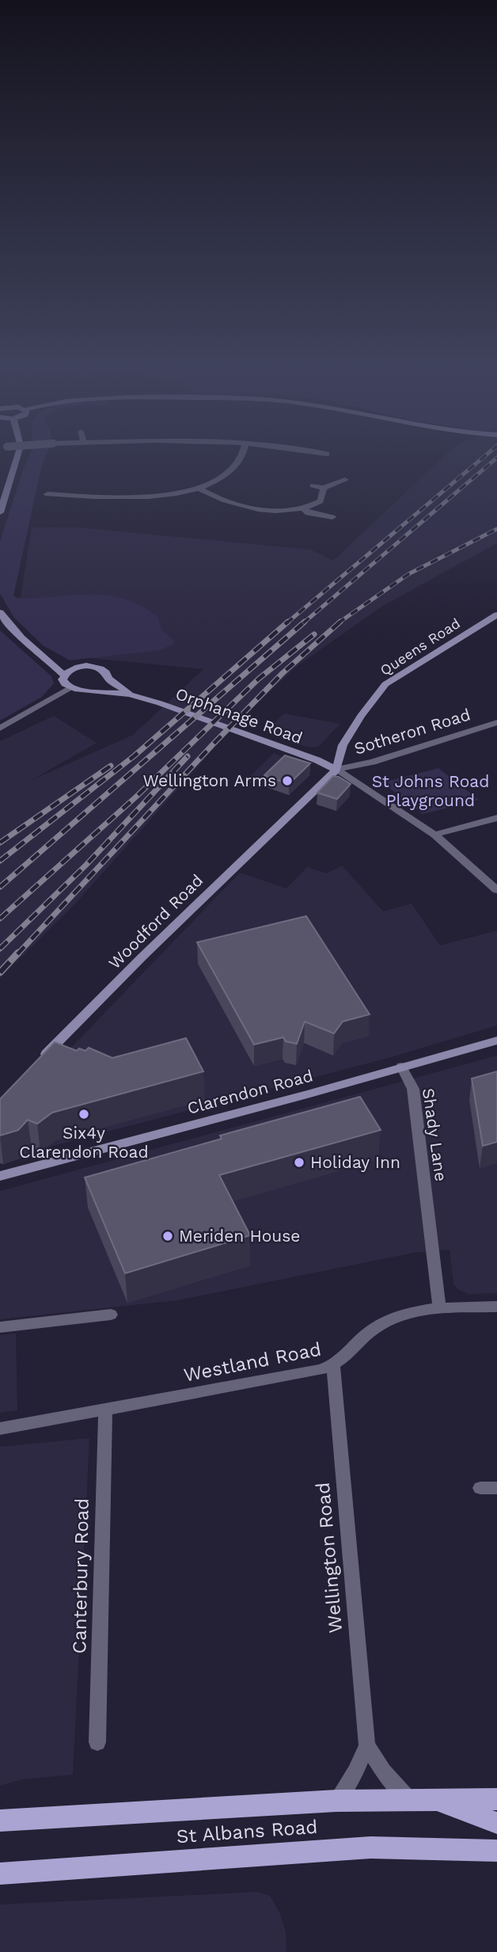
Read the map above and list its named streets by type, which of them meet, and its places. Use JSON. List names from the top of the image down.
{
  "streets": {
    "main road": ["St Albans Road"],
    "street": [
      "Queens Road",
      "Orphanage Road",
      "Sotheron Road",
      "Woodford Road",
      "Clarendon Road",
      "Shady Lane",
      "Westland Road",
      "Wellington Road",
      "Canterbury Road"
    ]
  },
  "crossings": [
    ["Queens Road", "Orphanage Road"],
    ["Queens Road", "Sotheron Road"],
    ["Queens Road", "Woodford Road"],
    ["Orphanage Road", "Sotheron Road"],
    ["Orphanage Road", "Woodford Road"],
    ["Sotheron Road", "Woodford Road"],
    ["Clarendon Road", "Shady Lane"],
    ["Shady Lane", "Westland Road"],
    ["Westland Road", "Wellington Road"],
    ["Westland Road", "Canterbury Road"],
    ["Wellington Road", "St Albans Road"]
  ],
  "parks": ["St Johns Road Playground"],
  "places": [
    "Wellington Arms",
    "Six4y Clarendon Road",
    "Holiday Inn",
    "Meriden House"
  ]
}
